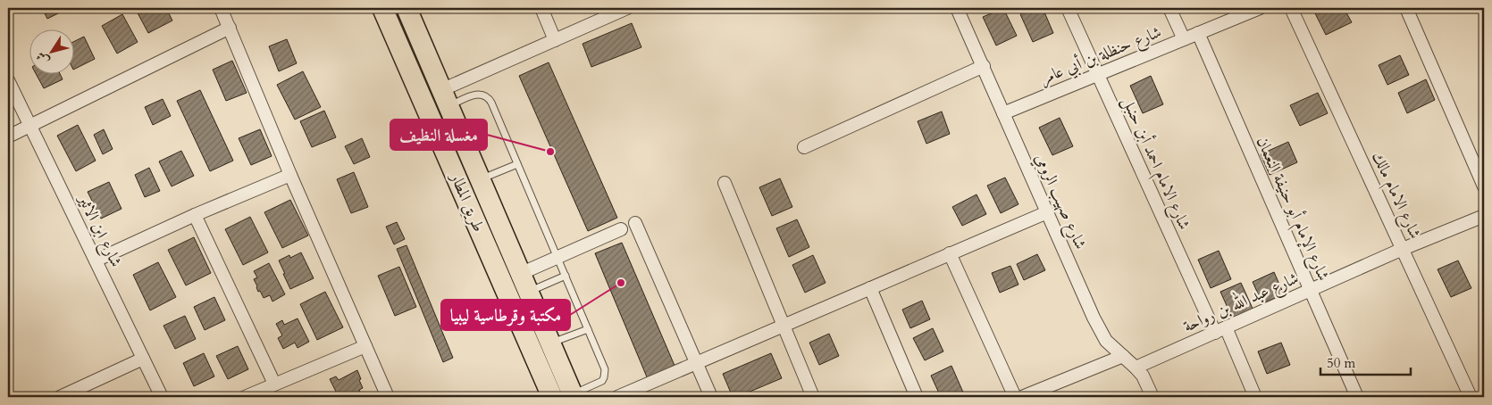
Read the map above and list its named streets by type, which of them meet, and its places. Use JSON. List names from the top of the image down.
{
  "streets": {
    "highway": ["طريق المطار"],
    "street": [
      "شارع حنظلة بن أبي عامر",
      "شارع الامام احمد أبن حنبل",
      "شارع الامام مالك",
      "شارع صهيب الرومي",
      "شارع الإمام أبو حنيفة النعمان",
      "شارع ابن الاثير",
      "شارع عبد الله بن رواحة"
    ]
  },
  "crossings": [
    ["شارع حنظلة بن أبي عامر", "شارع الامام احمد أبن حنبل"],
    ["شارع حنظلة بن أبي عامر", "شارع صهيب الرومي"],
    ["شارع حنظلة بن أبي عامر", "شارع الإمام أبو حنيفة النعمان"],
    ["شارع الامام احمد أبن حنبل", "شارع عبد الله بن رواحة"],
    ["شارع الامام مالك", "شارع عبد الله بن رواحة"],
    ["شارع صهيب الرومي", "شارع عبد الله بن رواحة"],
    ["شارع الإمام أبو حنيفة النعمان", "شارع عبد الله بن رواحة"]
  ],
  "places": ["مغسلة النظيف", "مكتبة وقرطاسية ليبيا"],
  "scale_bar": "50 m",
  "north": "bottom left"
}
